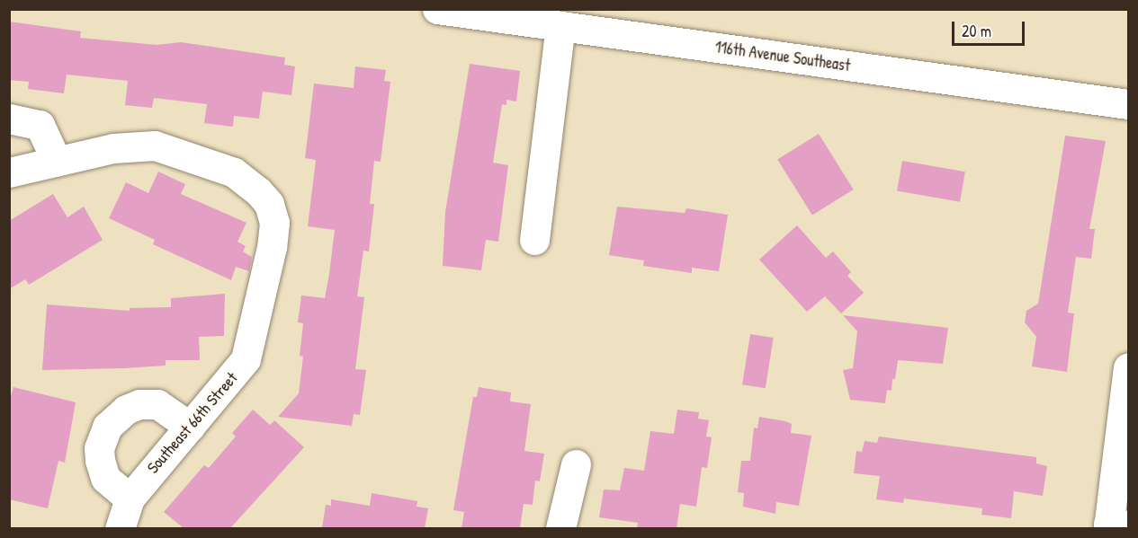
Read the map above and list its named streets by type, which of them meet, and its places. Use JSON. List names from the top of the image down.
{
  "streets": {
    "street": ["116th Avenue Southeast", "Southeast 66th Street"]
  },
  "scale_bar": "20 m"
}
